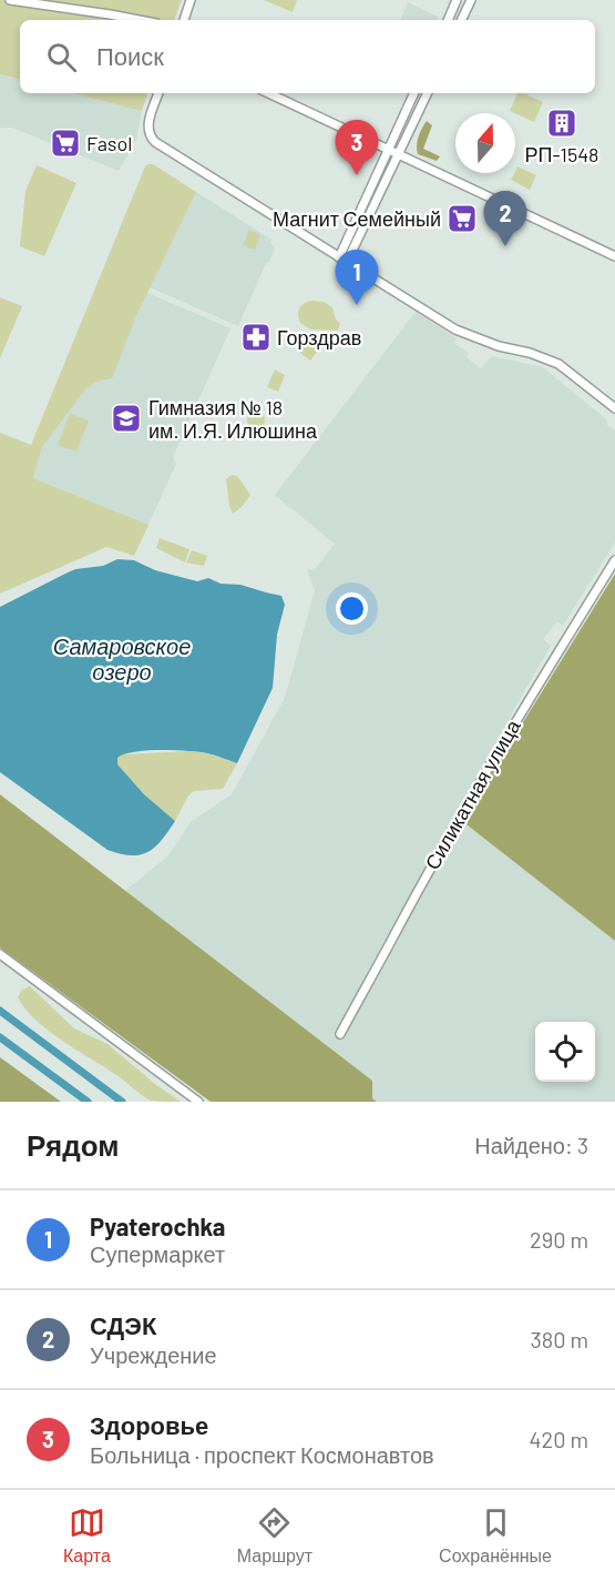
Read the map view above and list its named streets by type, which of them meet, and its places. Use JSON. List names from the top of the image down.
{
  "streets": {
    "street": ["Силикатная улица"]
  },
  "water": ["Самаровское озеро"],
  "places": {
    "building": ["РП-1548"],
    "supermarket": ["Fasol", "Магнит Семейный"],
    "pharmacy": ["Горздрав"],
    "school or university": ["Гимназия № 18 им. И.Я. Илюшина"]
  },
  "north": "top",
  "page": {
    "search": "Поиск",
    "pins": ["3", "2", "1"],
    "heading": ["Рядом", "Найдено: 3"],
    "list": [
      {
        "mark": "1",
        "name": "Pyaterochka",
        "note": "Супермаркет",
        "value": "290 m"
      },
      {
        "mark": "2",
        "name": "СДЭК",
        "note": "Учреждение",
        "value": "380 m"
      },
      {
        "mark": "3",
        "name": "Здоровье",
        "note": "Больница · проспект Космонавтов",
        "value": "420 m"
      }
    ],
    "nav": ["Карта", "Маршрут", "Сохранённые"]
  }
}
